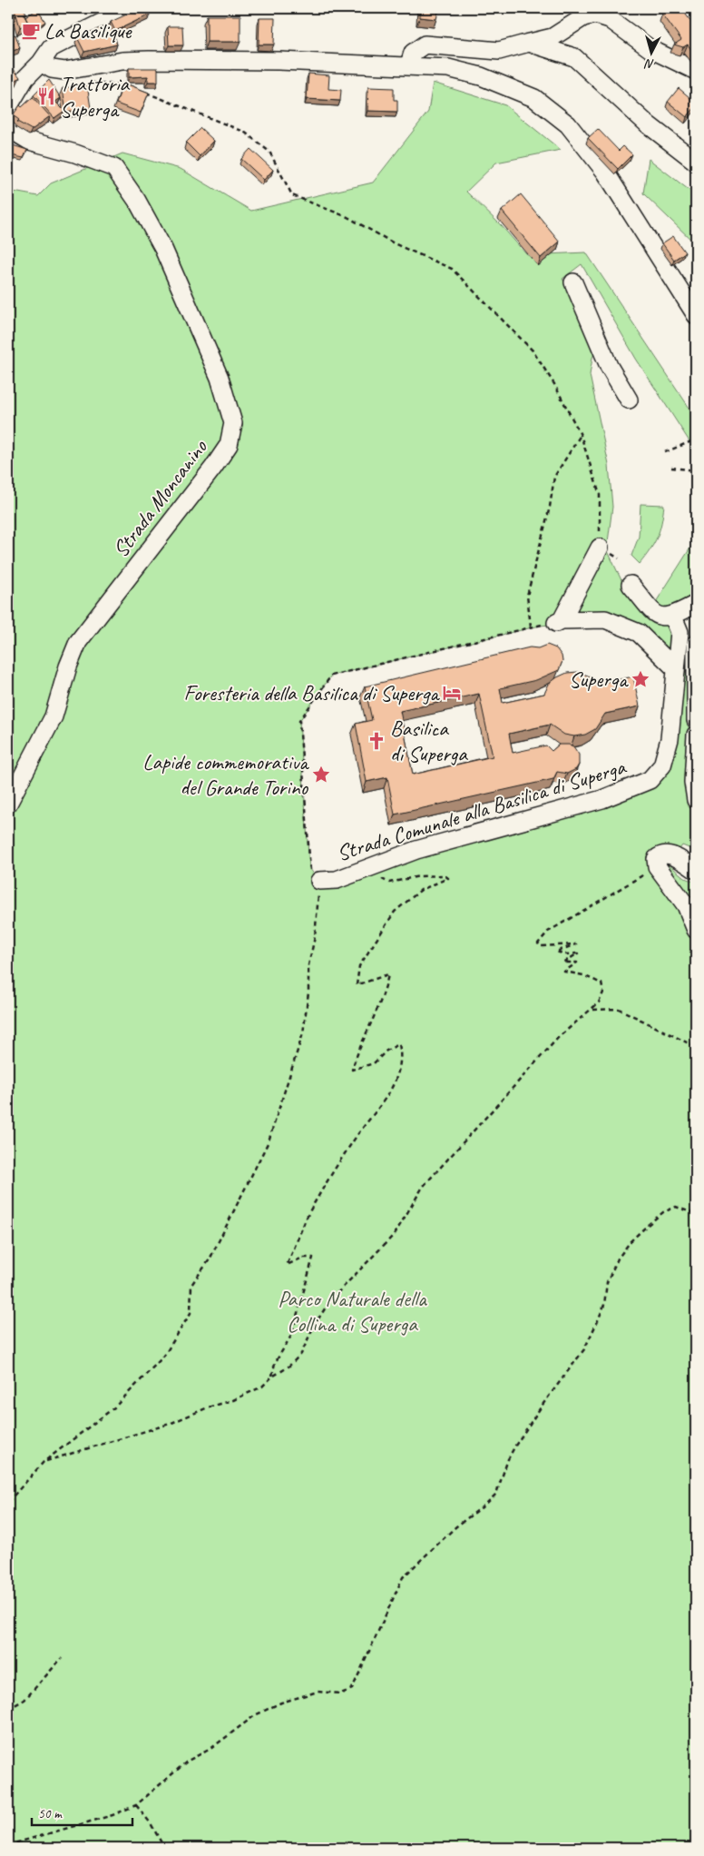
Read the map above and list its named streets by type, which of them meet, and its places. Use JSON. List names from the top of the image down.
{
  "streets": {
    "street": ["Strada Moncanino", "Strada Comunale alla Basilica di Superga"]
  },
  "parks": ["Parco Naturale della Collina di Superga"],
  "places": {
    "cafe": ["La Basilique"],
    "restaurant": ["Trattoria Superga"],
    "place": ["Superga", "Lapide commemorativa del Grande Torino"],
    "hotel": ["Foresteria della Basilica di Superga"],
    "church": ["Basilica di Superga"]
  },
  "scale_bar": "50 m",
  "north": "bottom"
}
